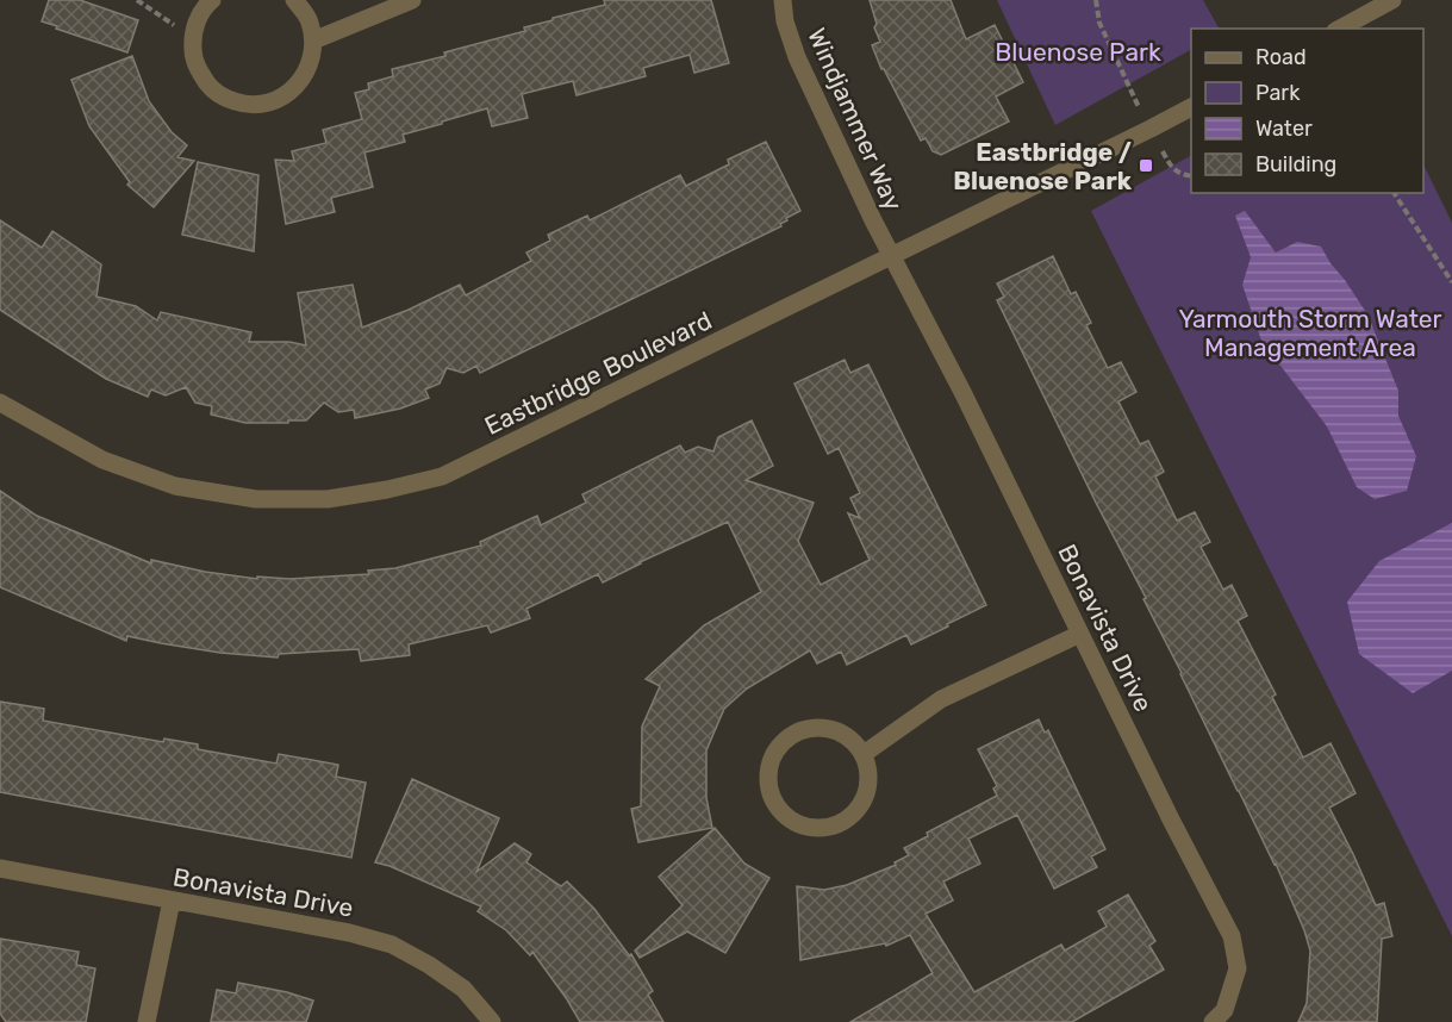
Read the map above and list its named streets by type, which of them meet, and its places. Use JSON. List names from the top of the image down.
{
  "streets": {
    "street": ["Windjammer Way", "Eastbridge Boulevard", "Bonavista Drive"]
  },
  "crossings": [
    ["Windjammer Way", "Eastbridge Boulevard"],
    ["Windjammer Way", "Bonavista Drive"],
    ["Eastbridge Boulevard", "Bonavista Drive"]
  ],
  "parks": ["Bluenose Park", "Yarmouth Storm Water Management Area"],
  "places": {
    "transit": ["Eastbridge / Bluenose Park"]
  },
  "legend": [
    "Road",
    "Park",
    "Water",
    "Building"
  ]
}
